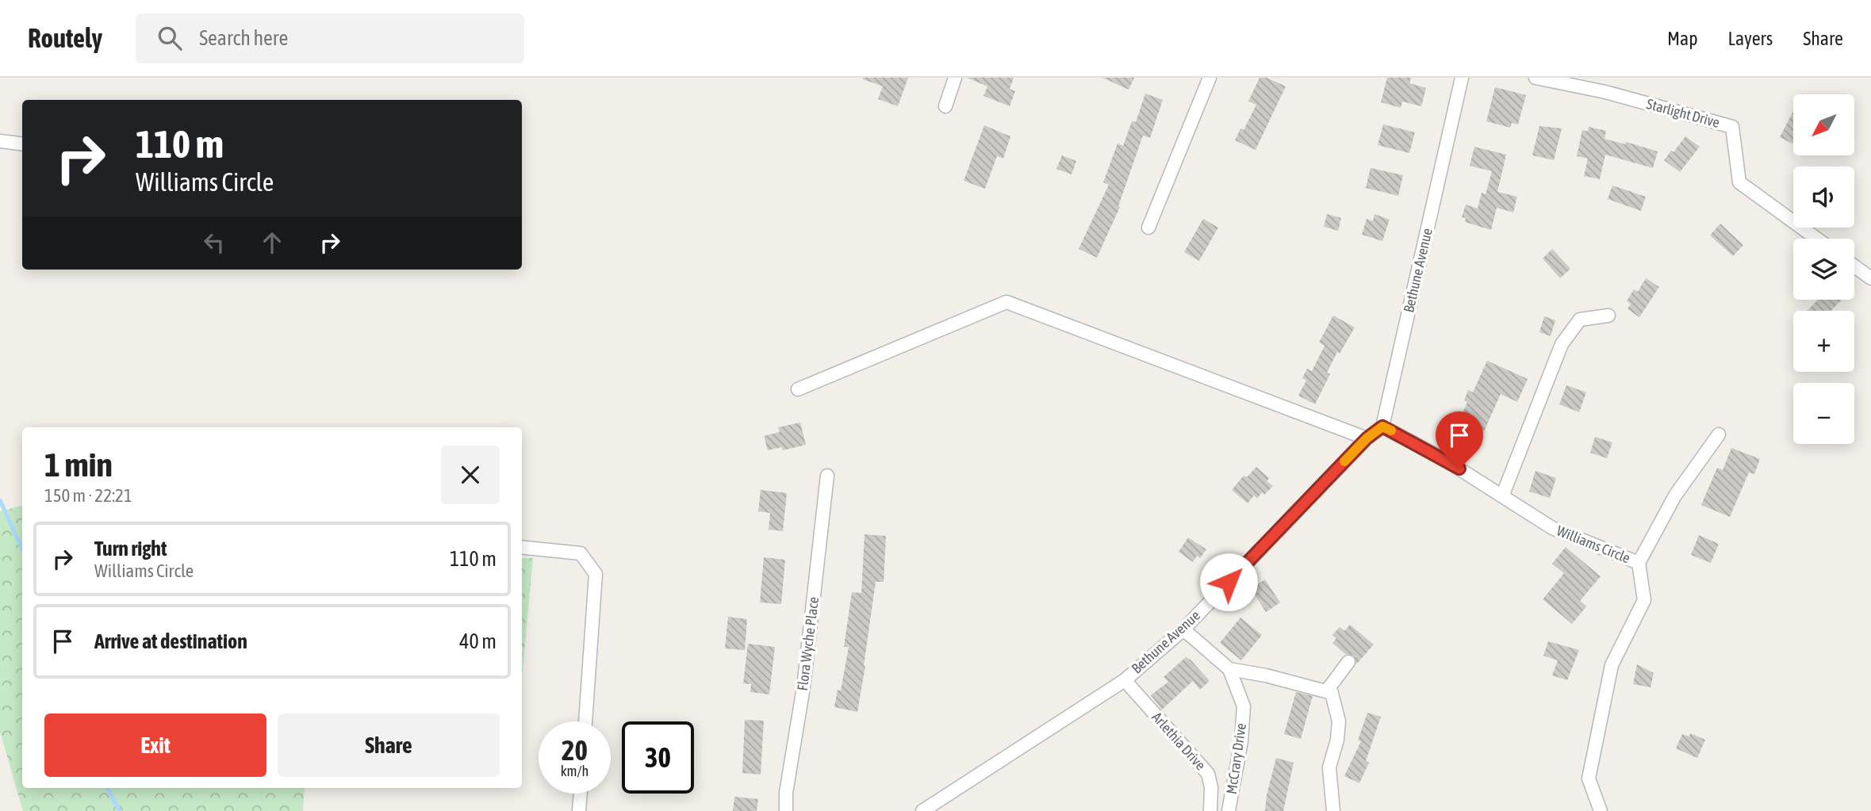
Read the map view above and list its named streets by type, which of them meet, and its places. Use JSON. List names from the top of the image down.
{
  "streets": {
    "street": [
      "Starlight Drive",
      "Bethune Avenue",
      "Williams Circle",
      "Flora Wyche Place",
      "Arlethia Drive",
      "McCrary Drive"
    ]
  },
  "crossings": [
    ["Bethune Avenue", "Williams Circle"],
    ["Bethune Avenue", "Arlethia Drive"],
    ["Bethune Avenue", "McCrary Drive"]
  ],
  "north": "bottom left",
  "page": {
    "header": "Routely",
    "search": "Search here",
    "nav": ["Map", "Layers", "Share"],
    "map_buttons": ["+", "−"],
    "turn": ["110 m", "Williams Circle"],
    "heading": ["1 min", "150 m · 22:21"],
    "list": [
      {
        "name": "Turn right",
        "note": "Williams Circle",
        "value": "110 m"
      },
      {
        "name": "Arrive at destination",
        "value": "40 m"
      }
    ],
    "buttons": ["Exit", "Share"],
    "speed": "20 km/h",
    "limit": "30"
  }
}
